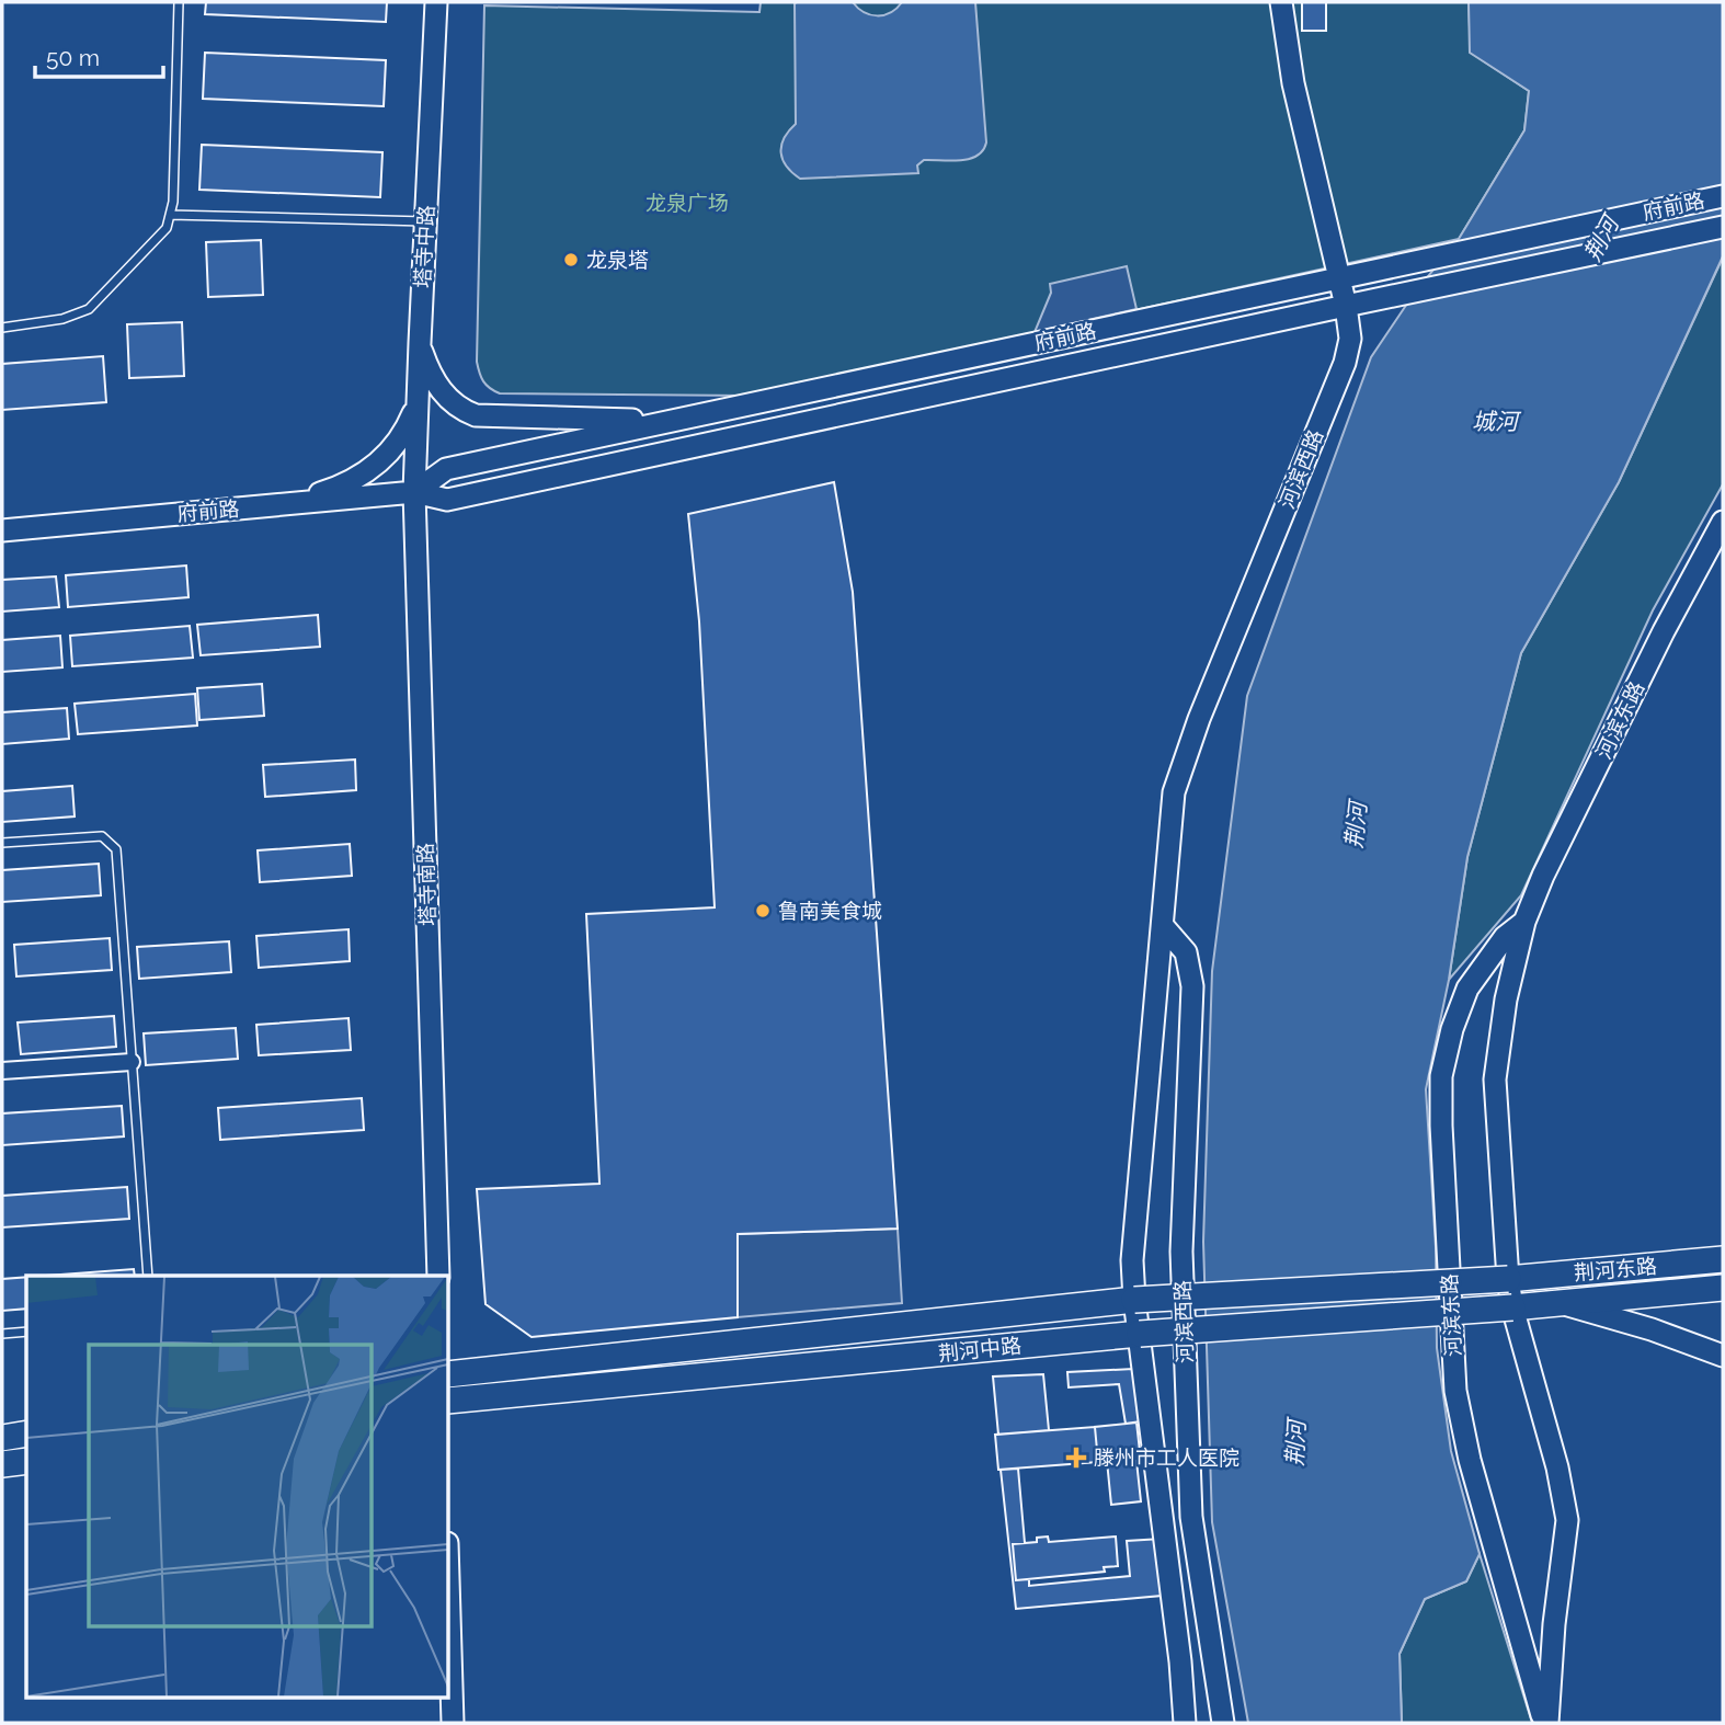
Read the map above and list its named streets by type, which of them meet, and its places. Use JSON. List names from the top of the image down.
{
  "streets": {
    "main road": [
      "府前路",
      "塔寺中路",
      "河滨西路",
      "河滨东路",
      "塔寺南路",
      "荆河东路",
      "荆河中路"
    ]
  },
  "crossings": [
    ["府前路", "塔寺中路"],
    ["府前路", "河滨西路"],
    ["府前路", "塔寺南路"],
    ["塔寺中路", "塔寺南路"],
    ["河滨西路", "荆河中路"],
    ["河滨东路", "荆河东路"],
    ["河滨东路", "荆河中路"],
    ["荆河东路", "荆河中路"]
  ],
  "water": ["荆河", "城河"],
  "parks": ["龙泉广场"],
  "places": {
    "other": ["龙泉塔", "鲁南美食城"],
    "health": ["滕州市工人医院"]
  },
  "scale_bar": "50 m"
}
